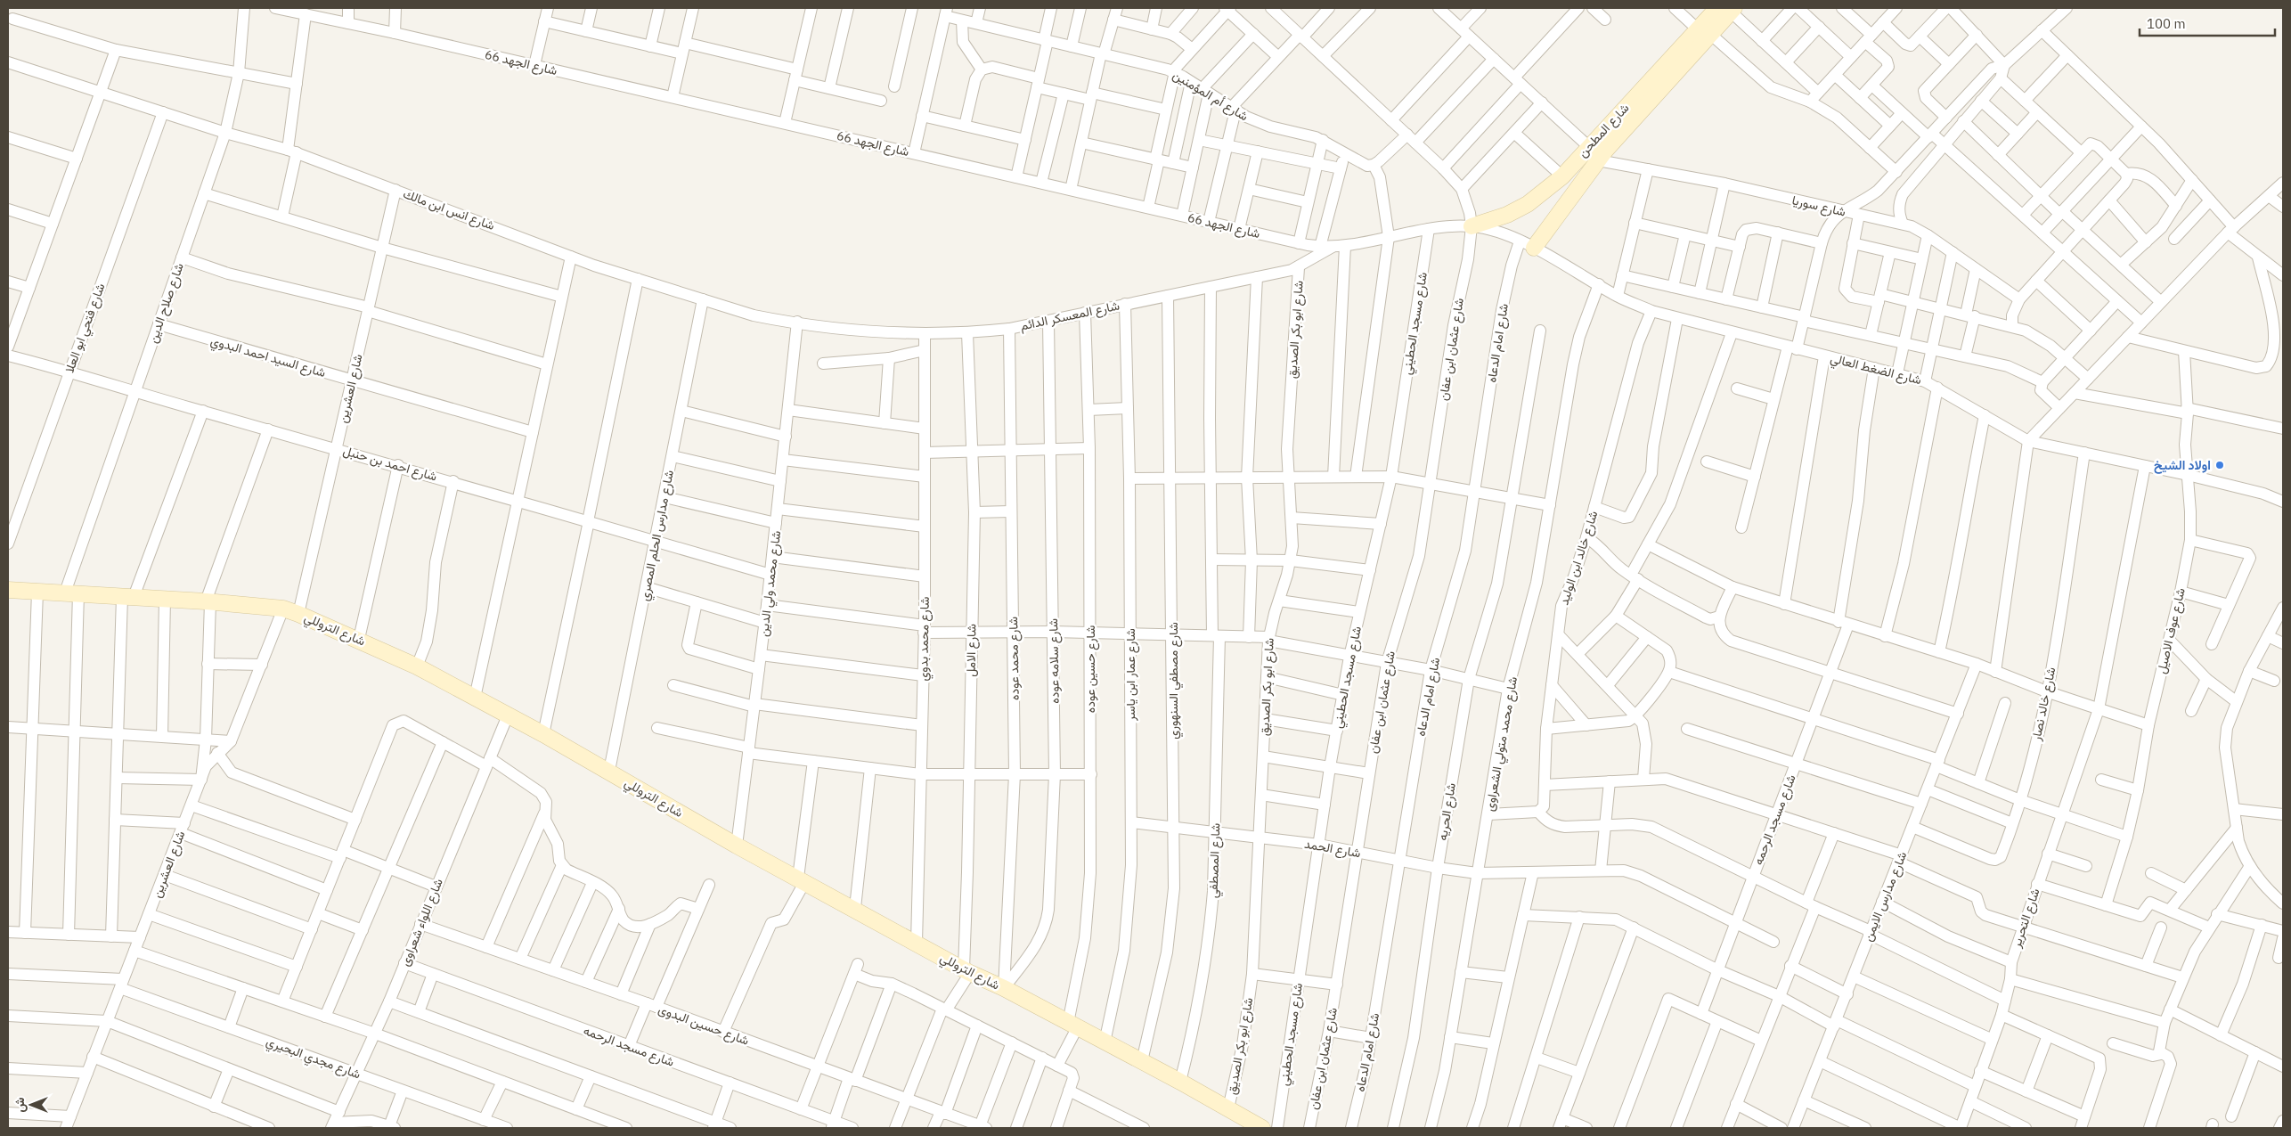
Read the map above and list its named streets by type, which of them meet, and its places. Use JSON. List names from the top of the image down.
{
  "streets": {
    "street": [
      "شارع الجهد 66",
      "شارع أم المؤمنين",
      "شارع المطحن",
      "شارع سوريا",
      "شارع انس ابن مالك",
      "شارع صلاح الدين",
      "شارع المعسكر الدائم",
      "شارع مسجد الحطيني",
      "شارع فتحي ابو العلا",
      "شارع ابو بكر الصديق",
      "شارع امام الدعاه",
      "شارع عثمان ابن عفان",
      "شارع السيد احمد البدوي",
      "شارع الضغط العالي",
      "شارع العشرين",
      "شارع احمد بن حنبل",
      "شارع مدارس الحلم المصري",
      "شارع خالد ابن الوليد",
      "شارع محمد ولي الدين",
      "شارع التروللي",
      "شارع عوف الاصيل",
      "شارع محمد بدوي",
      "شارع الامل",
      "شارع محمد عوده",
      "شارع سلامه عوده",
      "شارع حسين عوده",
      "شارع عمار ابن ياسر",
      "شارع مصطفي السنهوري",
      "شارع خالد نصار",
      "شارع محمد متولي الشعراوى",
      "شارع الحريه",
      "شارع مسجد الرحمه",
      "شارع الحمد",
      "شارع المصطفي",
      "شارع مدارس الايمن",
      "شارع التحرير",
      "شارع اللواء شعراوى",
      "شارع حسين البدوى",
      "شارع مجدي البحيري"
    ]
  },
  "crossings": [
    ["شارع الجهد 66", "شارع المطحن"],
    ["شارع الجهد 66", "شارع المعسكر الدائم"],
    ["شارع الجهد 66", "شارع مسجد الحطيني"],
    ["شارع الجهد 66", "شارع عثمان ابن عفان"],
    ["شارع الجهد 66", "شارع الضغط العالي"],
    ["شارع المطحن", "شارع سوريا"],
    ["شارع المطحن", "شارع امام الدعاه"],
    ["شارع المطحن", "شارع عثمان ابن عفان"],
    ["شارع المطحن", "شارع الضغط العالي"],
    ["شارع انس ابن مالك", "شارع صلاح الدين"],
    ["شارع انس ابن مالك", "شارع المعسكر الدائم"],
    ["شارع انس ابن مالك", "شارع فتحي ابو العلا"],
    ["شارع انس ابن مالك", "شارع العشرين"],
    ["شارع انس ابن مالك", "شارع مدارس الحلم المصري"],
    ["شارع انس ابن مالك", "شارع محمد ولي الدين"],
    ["شارع صلاح الدين", "شارع السيد احمد البدوي"],
    ["شارع صلاح الدين", "شارع احمد بن حنبل"],
    ["شارع صلاح الدين", "شارع التروللي"],
    ["شارع المعسكر الدائم", "شارع ابو بكر الصديق"],
    ["شارع المعسكر الدائم", "شارع محمد ولي الدين"],
    ["شارع المعسكر الدائم", "شارع محمد بدوي"],
    ["شارع المعسكر الدائم", "شارع الامل"],
    ["شارع المعسكر الدائم", "شارع محمد عوده"],
    ["شارع المعسكر الدائم", "شارع سلامه عوده"],
    ["شارع المعسكر الدائم", "شارع حسين عوده"],
    ["شارع المعسكر الدائم", "شارع عمار ابن ياسر"],
    ["شارع المعسكر الدائم", "شارع مصطفي السنهوري"],
    ["شارع المعسكر الدائم", "شارع المصطفي"],
    ["شارع مسجد الحطيني", "شارع الحمد"],
    ["شارع فتحي ابو العلا", "شارع احمد بن حنبل"],
    ["شارع ابو بكر الصديق", "شارع التروللي"],
    ["شارع ابو بكر الصديق", "شارع الحمد"],
    ["شارع امام الدعاه", "شارع الضغط العالي"],
    ["شارع امام الدعاه", "شارع الحمد"],
    ["شارع عثمان ابن عفان", "شارع الضغط العالي"],
    ["شارع عثمان ابن عفان", "شارع الحمد"],
    ["شارع السيد احمد البدوي", "شارع العشرين"],
    ["شارع الضغط العالي", "شارع خالد ابن الوليد"],
    ["شارع الضغط العالي", "شارع عوف الاصيل"],
    ["شارع الضغط العالي", "شارع خالد نصار"],
    ["شارع الضغط العالي", "شارع محمد متولي الشعراوى"],
    ["شارع الضغط العالي", "شارع مسجد الرحمه"],
    ["شارع الضغط العالي", "شارع التحرير"],
    ["شارع العشرين", "شارع احمد بن حنبل"],
    ["شارع العشرين", "شارع التروللي"],
    ["شارع العشرين", "شارع مجدي البحيري"],
    ["شارع احمد بن حنبل", "شارع مدارس الحلم المصري"],
    ["شارع احمد بن حنبل", "شارع محمد ولي الدين"],
    ["شارع مدارس الحلم المصري", "شارع التروللي"],
    ["شارع محمد ولي الدين", "شارع التروللي"],
    ["شارع التروللي", "شارع محمد بدوي"],
    ["شارع التروللي", "شارع الامل"],
    ["شارع التروللي", "شارع محمد عوده"],
    ["شارع التروللي", "شارع سلامه عوده"],
    ["شارع التروللي", "شارع حسين عوده"],
    ["شارع التروللي", "شارع عمار ابن ياسر"],
    ["شارع التروللي", "شارع مصطفي السنهوري"],
    ["شارع التروللي", "شارع المصطفي"],
    ["شارع التروللي", "شارع اللواء شعراوى"],
    ["شارع محمد عوده", "شارع سلامه عوده"],
    ["شارع عمار ابن ياسر", "شارع الحمد"],
    ["شارع مصطفي السنهوري", "شارع الحمد"],
    ["شارع خالد نصار", "شارع مدارس الايمن"],
    ["شارع محمد متولي الشعراوى", "شارع الحمد"],
    ["شارع الحريه", "شارع الحمد"],
    ["شارع مسجد الرحمه", "شارع الحمد"],
    ["شارع مسجد الرحمه", "شارع اللواء شعراوى"],
    ["شارع الحمد", "شارع المصطفي"],
    ["شارع اللواء شعراوى", "شارع حسين البدوى"],
    ["شارع اللواء شعراوى", "شارع مجدي البحيري"]
  ],
  "places": ["اولاد الشيخ"],
  "scale_bar": "100 m",
  "north": "left"
}
